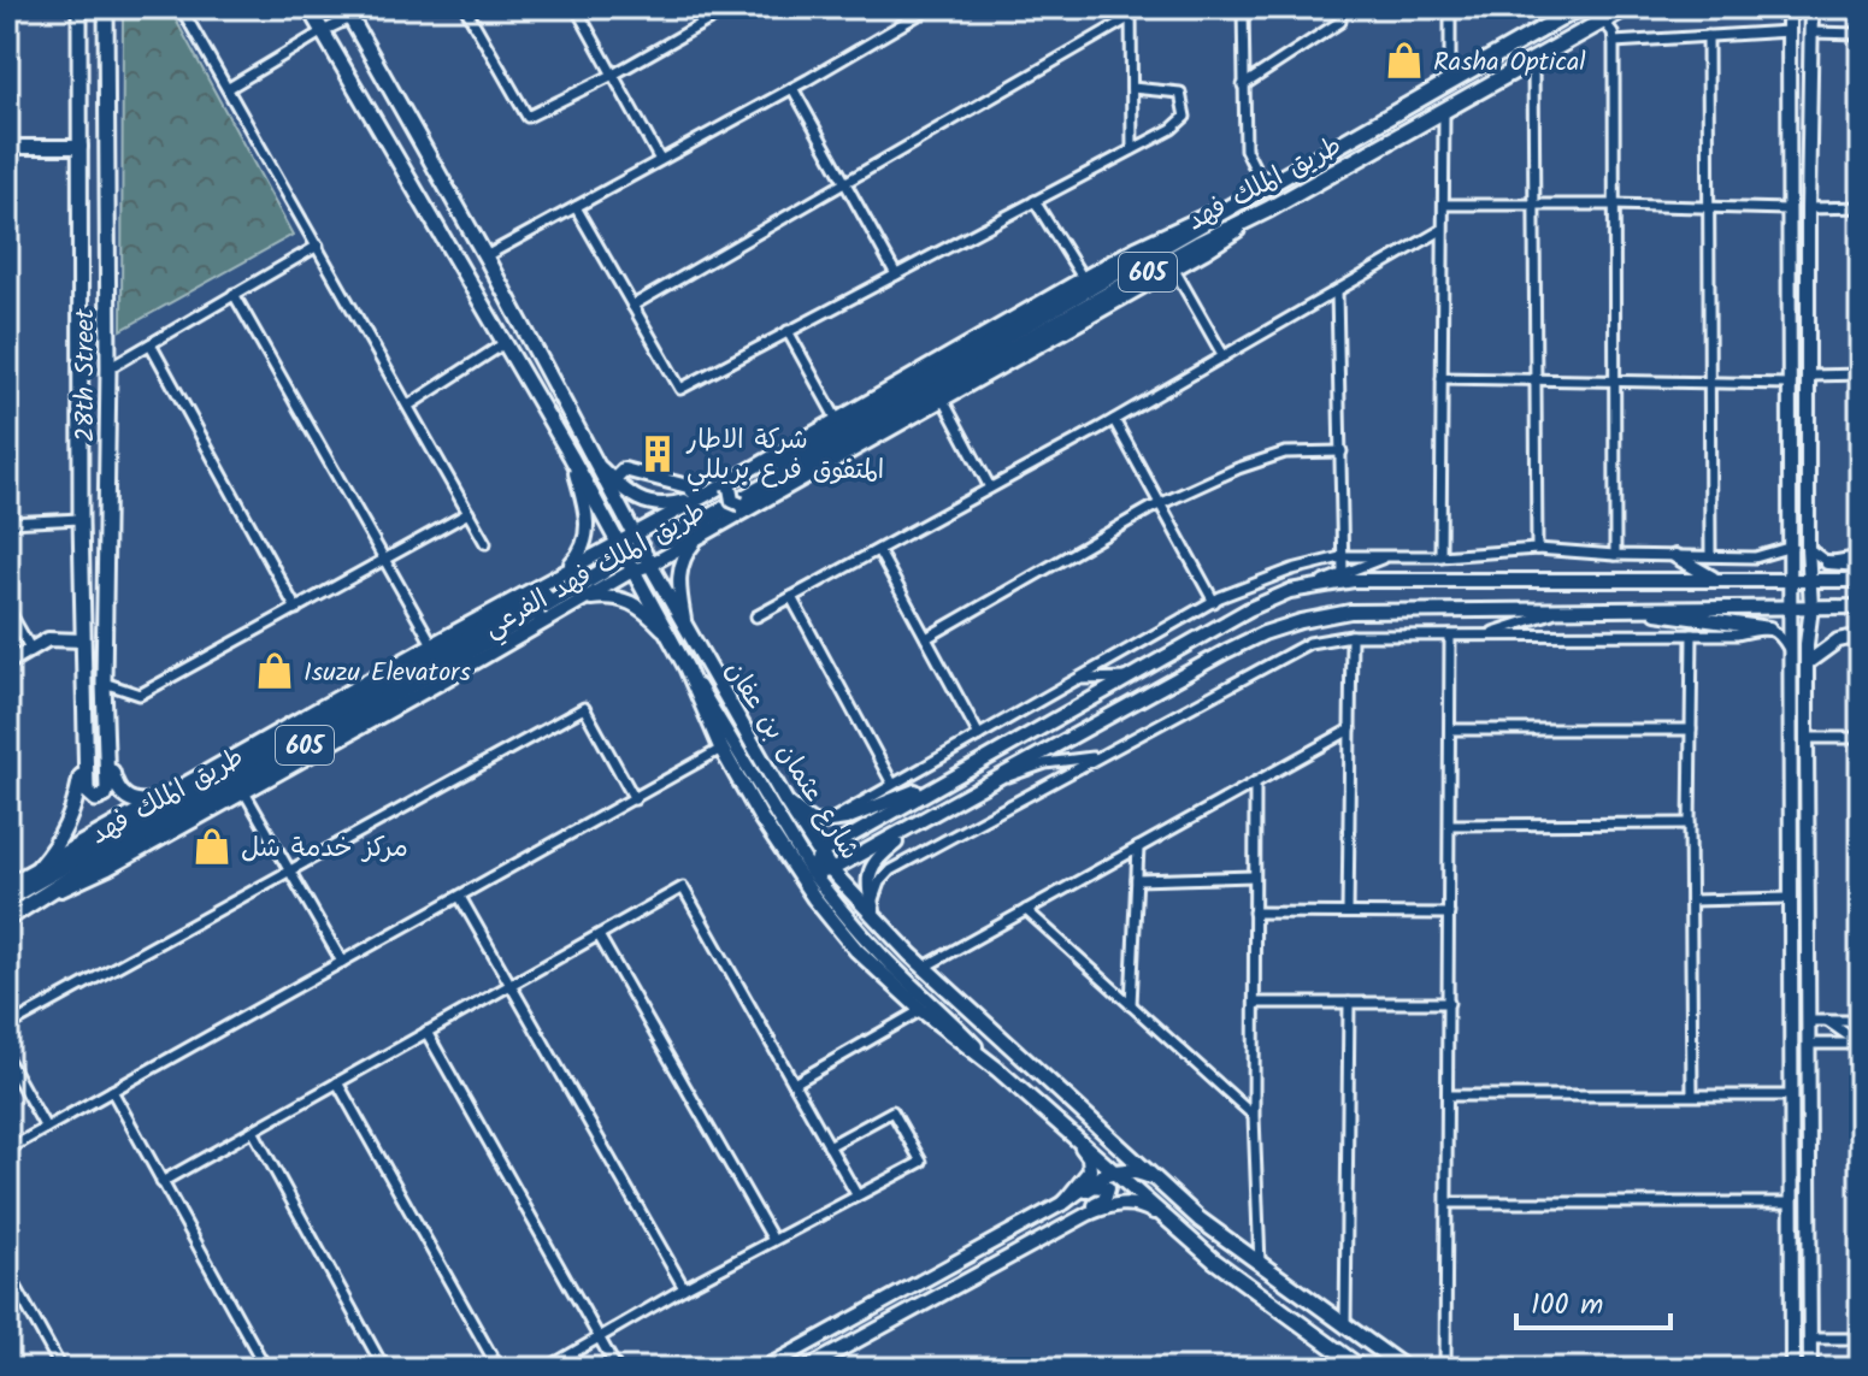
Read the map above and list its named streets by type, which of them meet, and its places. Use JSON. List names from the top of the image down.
{
  "streets": {
    "highway": ["طريق الملك فهد", "605"],
    "main road": ["28th Street", "شارع عثمان بن عفان"],
    "street": ["طريق الملك فهد الفرعي"]
  },
  "crossings": [
    ["طريق الملك فهد", "طريق الملك فهد الفرعي"],
    ["طريق الملك فهد الفرعي", "شارع عثمان بن عفان"]
  ],
  "places": {
    "shop": ["Rasha Optical", "Isuzu Elevators", "مركز خدمة شل"],
    "building": ["شركة الاطار المتفوق فرع بريللي"]
  },
  "scale_bar": "100 m"
}
